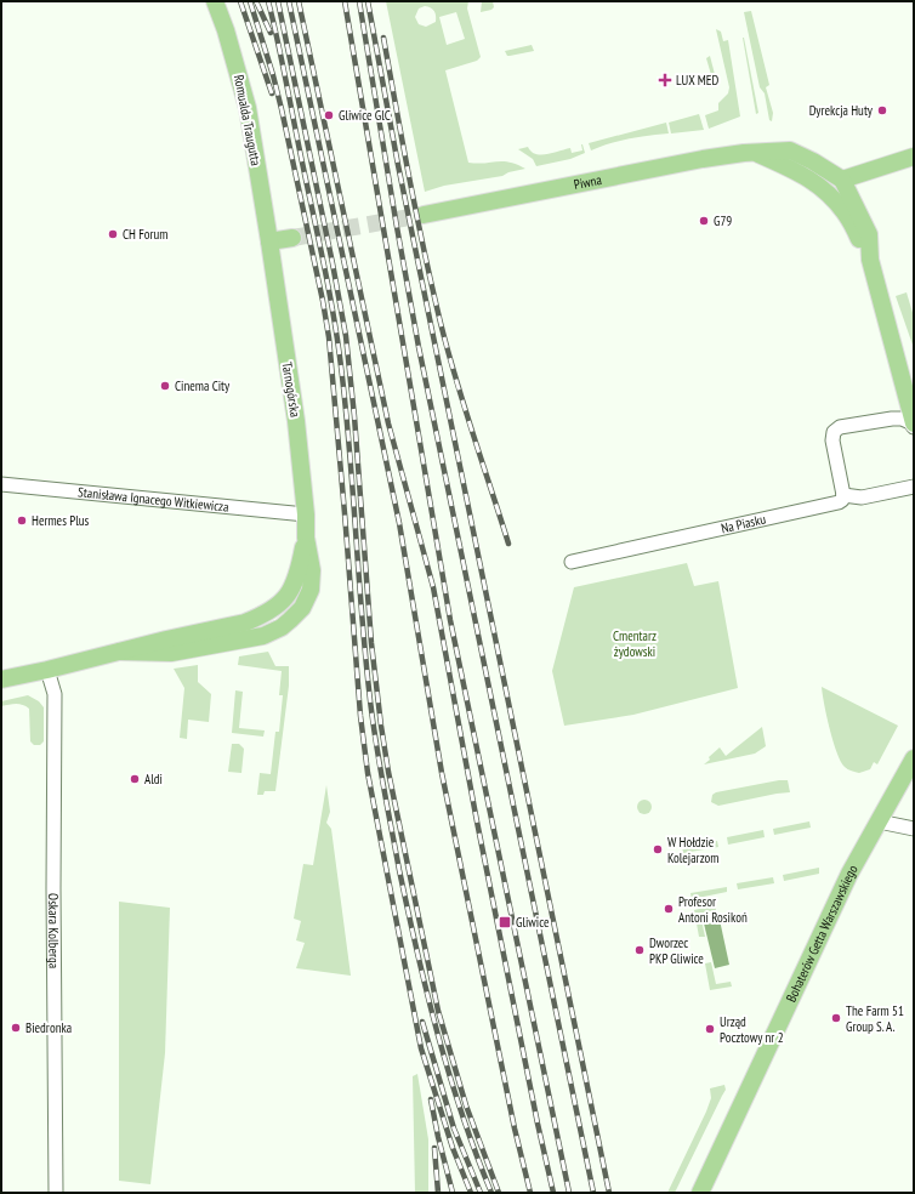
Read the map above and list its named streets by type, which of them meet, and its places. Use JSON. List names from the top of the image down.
{
  "streets": {
    "main road": [
      "Romualda Traugutta",
      "Piwna",
      "Tarnogórska",
      "Bohaterów Getta Warszawskiego"
    ],
    "street": ["Stanisława Ignacego Witkiewicza", "Na Piasku", "Oskara Kolberga"]
  },
  "crossings": [
    ["Romualda Traugutta", "Tarnogórska"],
    ["Tarnogórska", "Stanisława Ignacego Witkiewicza"],
    ["Tarnogórska", "Oskara Kolberga"]
  ],
  "parks": ["Cmentarz żydowski"],
  "places": {
    "health": ["LUX MED"],
    "other": [
      "Dyrekcja Huty",
      "Gliwice GlC",
      "G79",
      "CH Forum",
      "Cinema City",
      "Hermes Plus",
      "Aldi",
      "W Hołdzie Kolejarzom",
      "Profesor Antoni Rosikoń",
      "Dworzec PKP Gliwice",
      "The Farm 51 Group S. A.",
      "Biedronka",
      "Urząd Pocztowy nr 2"
    ],
    "transit": ["Gliwice"]
  }
}
